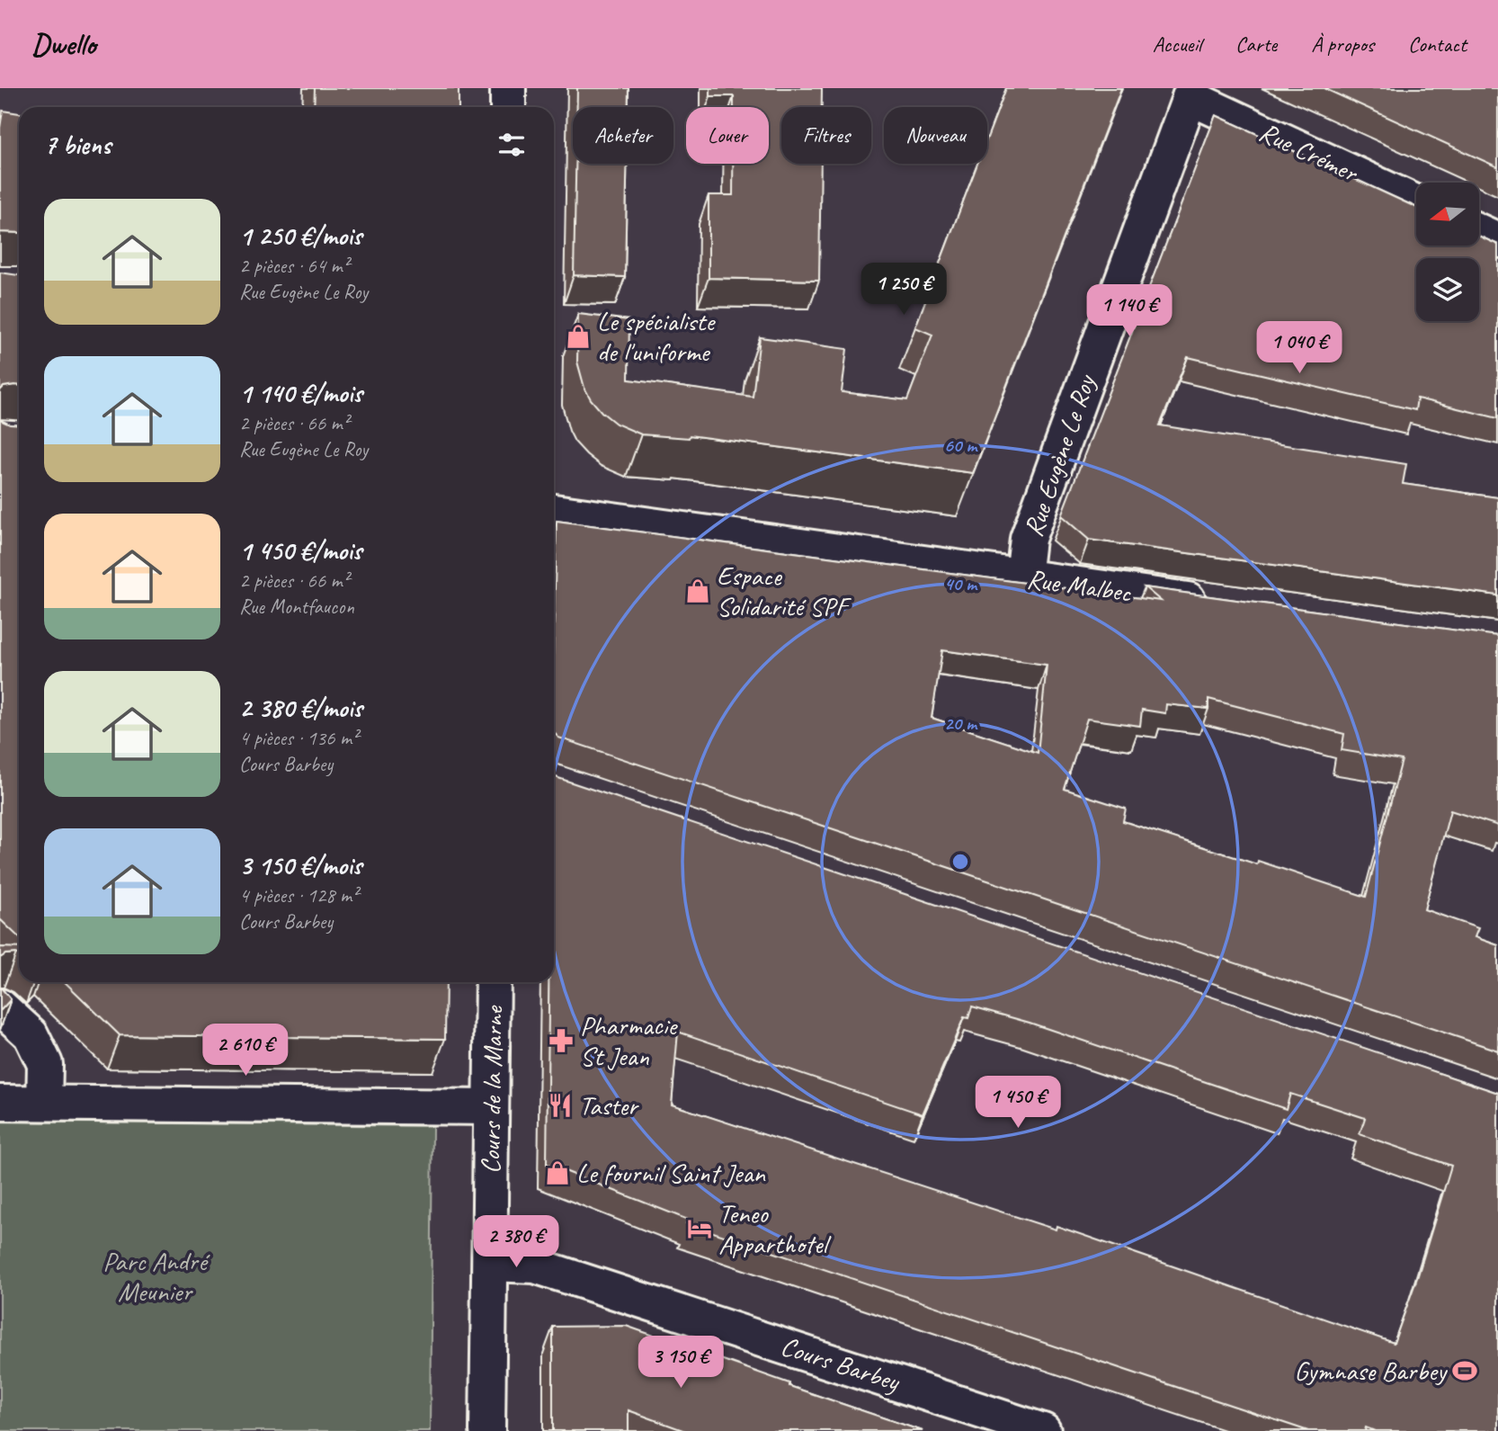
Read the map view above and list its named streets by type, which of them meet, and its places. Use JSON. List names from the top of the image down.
{
  "streets": {
    "street": [
      "Rue Crémer",
      "Rue Eugène Le Roy",
      "Rue Malbec",
      "Cours de la Marne",
      "Cours Barbey"
    ]
  },
  "crossings": [
    ["Rue Crémer", "Rue Eugène Le Roy"],
    ["Rue Eugène Le Roy", "Rue Malbec"],
    ["Cours de la Marne", "Cours Barbey"]
  ],
  "parks": ["Parc André Meunier"],
  "places": {
    "shop": ["Le spécialiste de l'uniforme", "Espace Solidarité SPF", "Le fournil Saint Jean"],
    "pharmacy": ["Pharmacie St Jean"],
    "restaurant": ["Taster"],
    "hotel": ["Teneo Apparthotel"],
    "sports": ["Gymnase Barbey"]
  },
  "north": "left",
  "page": {
    "header": "Dwello",
    "nav": [
      "Accueil",
      "Carte",
      "À propos",
      "Contact"
    ],
    "chip": [
      "Acheter",
      "Louer",
      "Filtres",
      "Nouveau"
    ],
    "heading": "7 biens",
    "list": [
      {
        "name": "1 250 €/mois",
        "note": "2 pièces · 64 m² · Rue Eugène Le Roy"
      },
      {
        "name": "1 140 €/mois",
        "note": "2 pièces · 66 m² · Rue Eugène Le Roy"
      },
      {
        "name": "1 450 €/mois",
        "note": "2 pièces · 66 m² · Rue Montfaucon"
      },
      {
        "name": "2 380 €/mois",
        "note": "4 pièces · 136 m² · Cours Barbey"
      },
      {
        "name": "3 150 €/mois",
        "note": "4 pièces · 128 m² · Cours Barbey"
      }
    ],
    "price": [
      "1 250 €",
      "1 140 €",
      "1 040 €",
      "2 610 €",
      "1 450 €",
      "2 380 €",
      "3 150 €"
    ]
  },
  "rings": ["60 m", "40 m", "20 m"]
}
